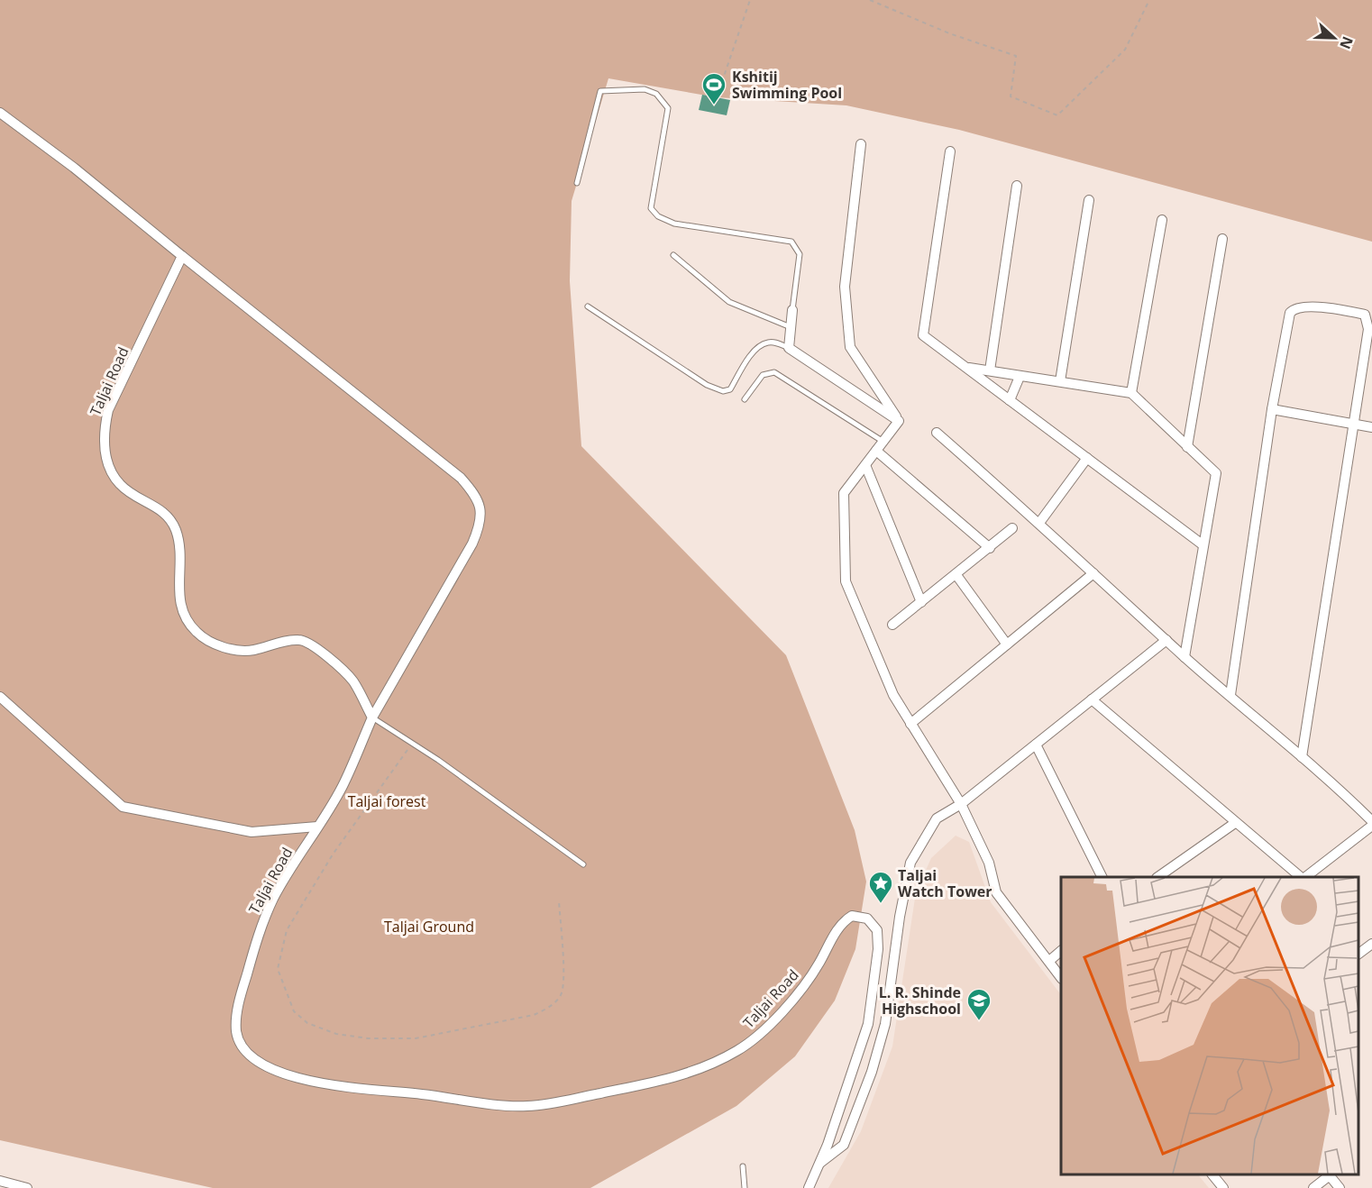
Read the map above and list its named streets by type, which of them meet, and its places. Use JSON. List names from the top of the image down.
{
  "streets": {
    "street": ["Taljai Road"]
  },
  "parks": ["Taljai forest", "Taljai Ground"],
  "places": {
    "sports": ["Kshitij Swimming Pool"],
    "place": ["Taljai Watch Tower"],
    "school or university": ["L. R. Shinde Highschool"]
  },
  "north": "right"
}
